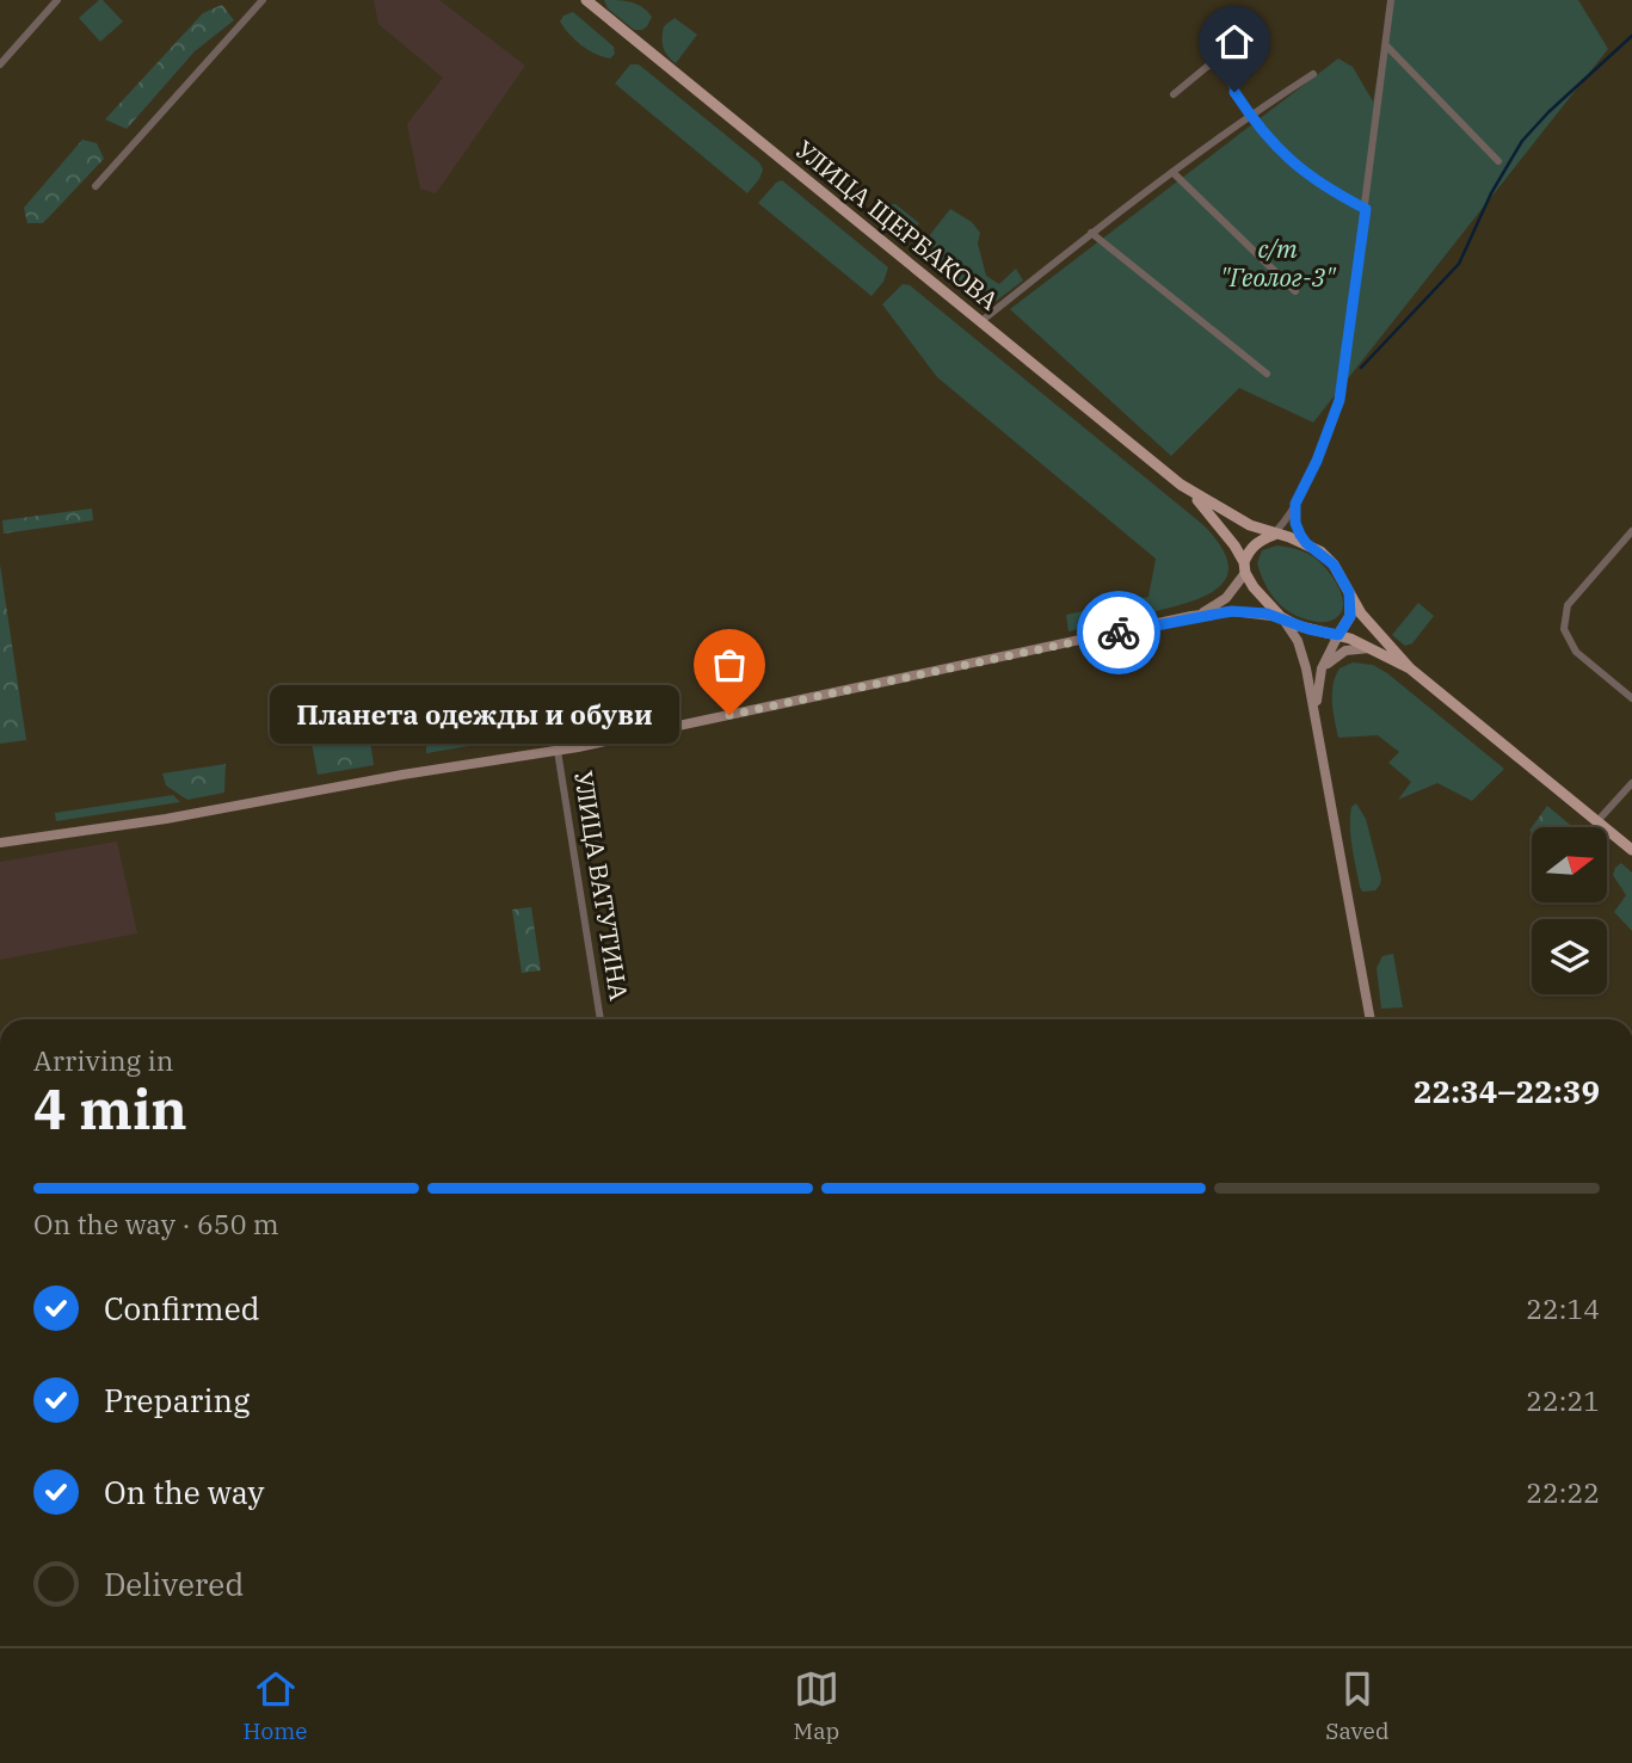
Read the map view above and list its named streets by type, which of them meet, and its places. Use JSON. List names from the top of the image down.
{
  "streets": {
    "main road": ["УЛИЦА ЩЕРБАКОВА"],
    "street": ["УЛИЦА ВАТУТИНА"]
  },
  "parks": ["с/т \"Геолог-3\""],
  "places": ["Планета одежды и обуви"],
  "north": "right",
  "page": {
    "bubble": "Планета одежды и обуви",
    "heading": ["4 min", "Arriving in", "22:34–22:39"],
    "bar": "On the way · 650 m",
    "list": [
      ["Confirmed", "22:14"],
      ["Preparing", "22:21"],
      ["On the way", "22:22"],
      "Delivered"
    ],
    "tabs": ["Home", "Map", "Saved"]
  }
}
